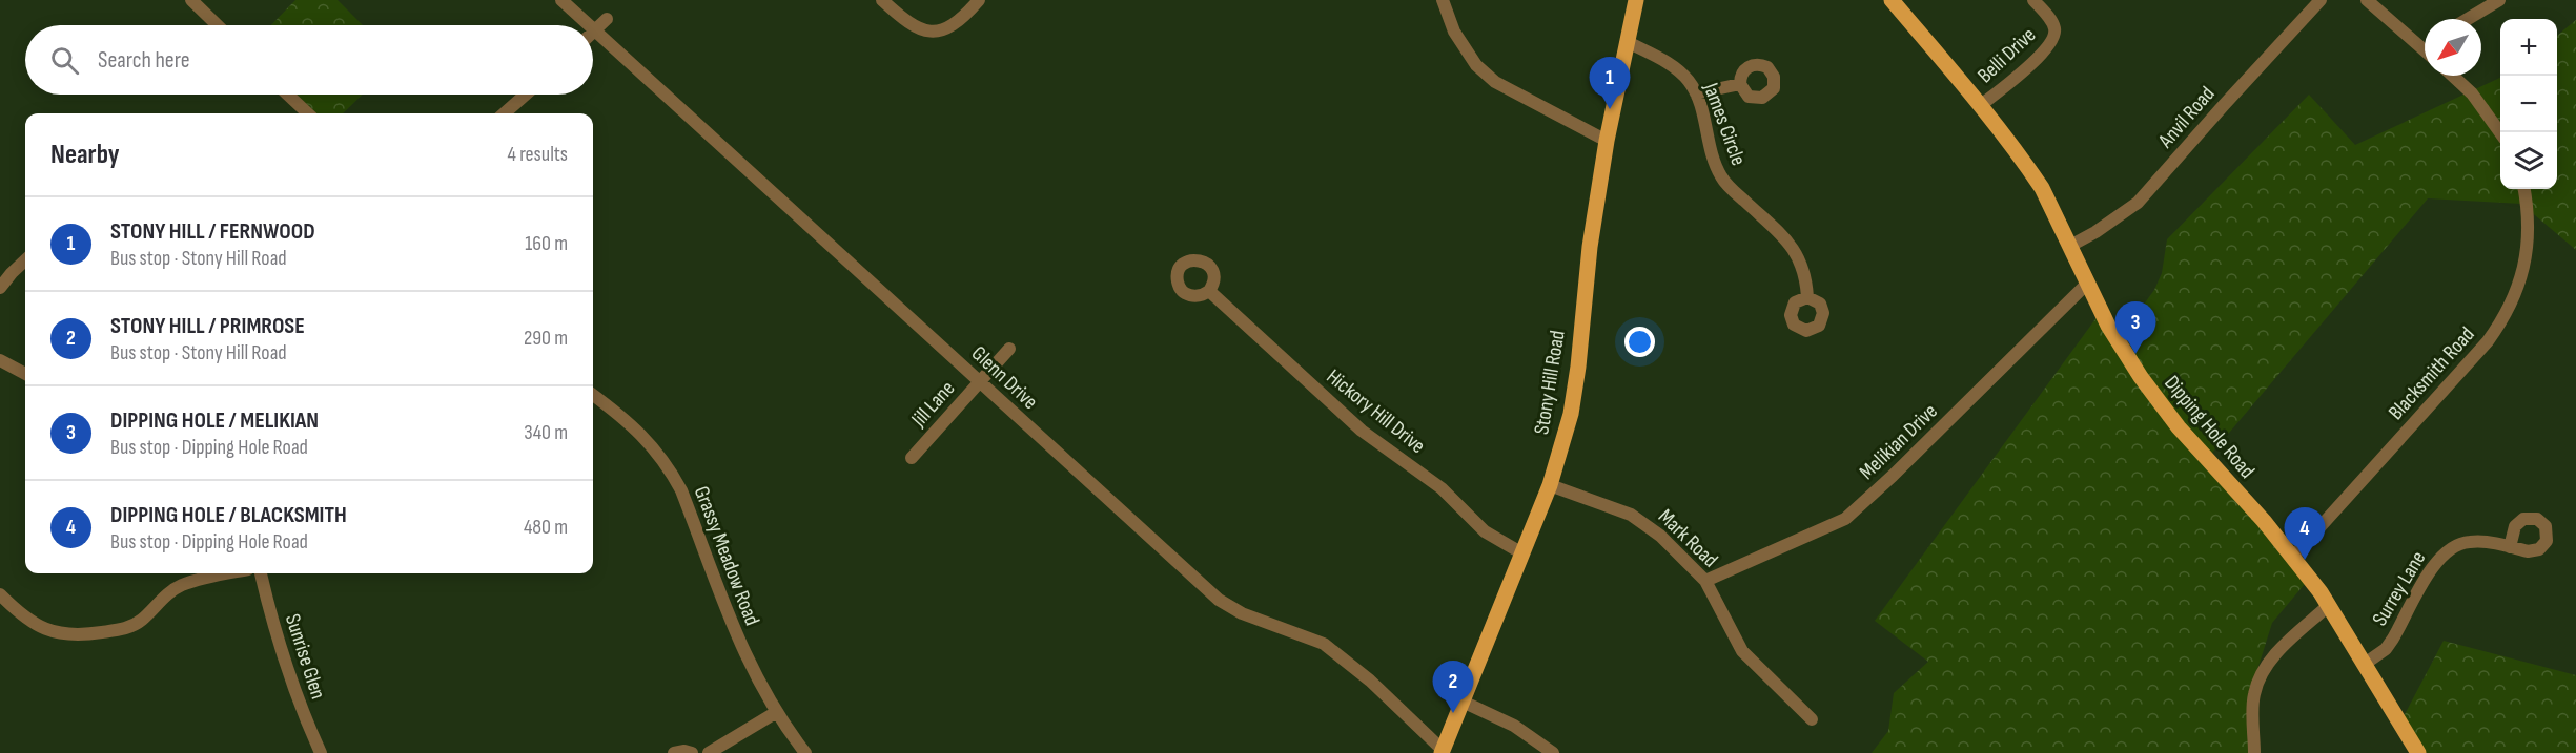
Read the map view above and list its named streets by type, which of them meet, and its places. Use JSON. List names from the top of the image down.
{
  "streets": {
    "main road": ["Stony Hill Road", "Dipping Hole Road"],
    "street": [
      "Belli Drive",
      "Anvil Road",
      "James Circle",
      "Blacksmith Road",
      "Glenn Drive",
      "Jill Lane",
      "Hickory Hill Drive",
      "Melikian Drive",
      "Mark Road",
      "Grassy Meadow Road",
      "Surrey Lane",
      "Sunrise Glen"
    ]
  },
  "crossings": [
    ["Belli Drive", "Dipping Hole Road"],
    ["Anvil Road", "Dipping Hole Road"],
    ["James Circle", "Stony Hill Road"],
    ["Blacksmith Road", "Dipping Hole Road"],
    ["Glenn Drive", "Stony Hill Road"],
    ["Glenn Drive", "Jill Lane"],
    ["Stony Hill Road", "Hickory Hill Drive"],
    ["Stony Hill Road", "Mark Road"],
    ["Dipping Hole Road", "Melikian Drive"],
    ["Dipping Hole Road", "Surrey Lane"],
    ["Melikian Drive", "Mark Road"]
  ],
  "north": "bottom left",
  "page": {
    "map_buttons": ["+", "−"],
    "search": "Search here",
    "pins": [
      "1",
      "3",
      "4",
      "2"
    ],
    "heading": ["Nearby", "4 results"],
    "list": [
      {
        "mark": "1",
        "name": "STONY HILL / FERNWOOD",
        "note": "Bus stop · Stony Hill Road",
        "value": "160 m"
      },
      {
        "mark": "2",
        "name": "STONY HILL / PRIMROSE",
        "note": "Bus stop · Stony Hill Road",
        "value": "290 m"
      },
      {
        "mark": "3",
        "name": "DIPPING HOLE / MELIKIAN",
        "note": "Bus stop · Dipping Hole Road",
        "value": "340 m"
      },
      {
        "mark": "4",
        "name": "DIPPING HOLE / BLACKSMITH",
        "note": "Bus stop · Dipping Hole Road",
        "value": "480 m"
      }
    ]
  }
}
